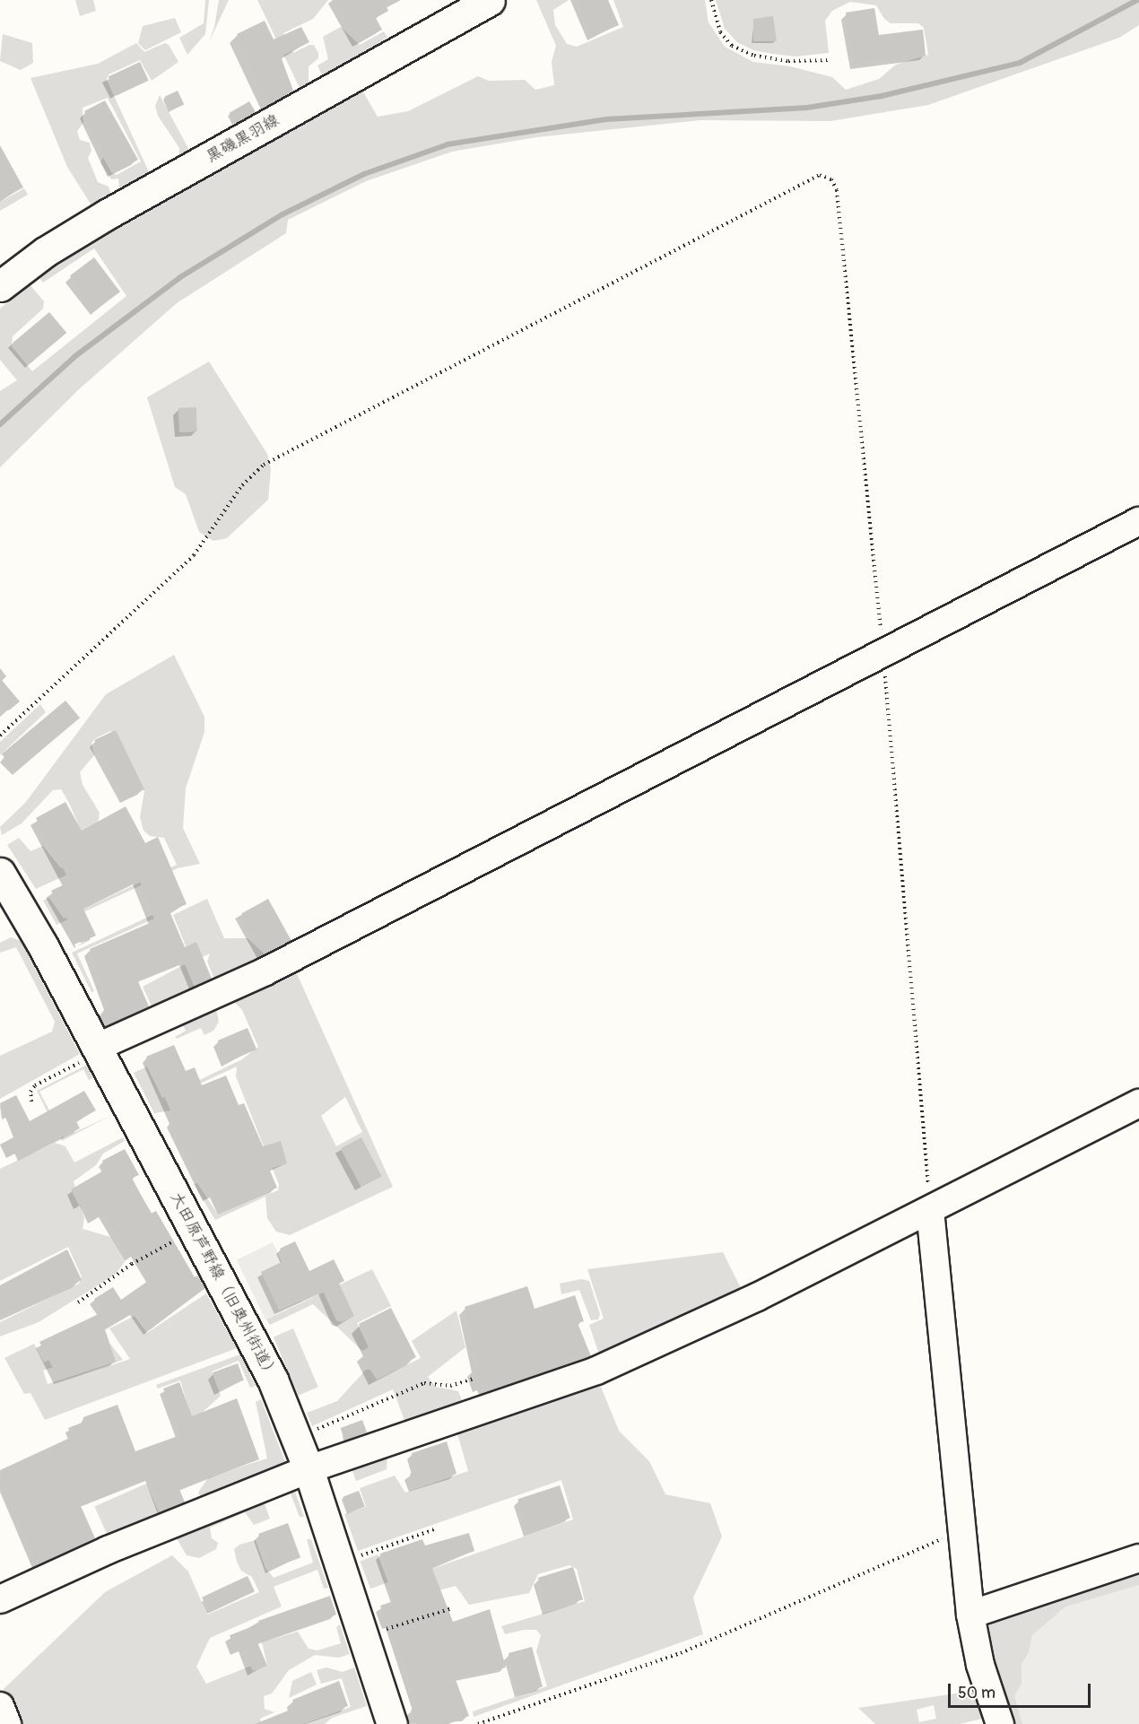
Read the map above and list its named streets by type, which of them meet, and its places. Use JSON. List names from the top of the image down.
{
  "streets": {
    "main road": ["黒磯黒羽線", "大田原芦野線（旧奥州街道）"]
  },
  "scale_bar": "50 m"
}
